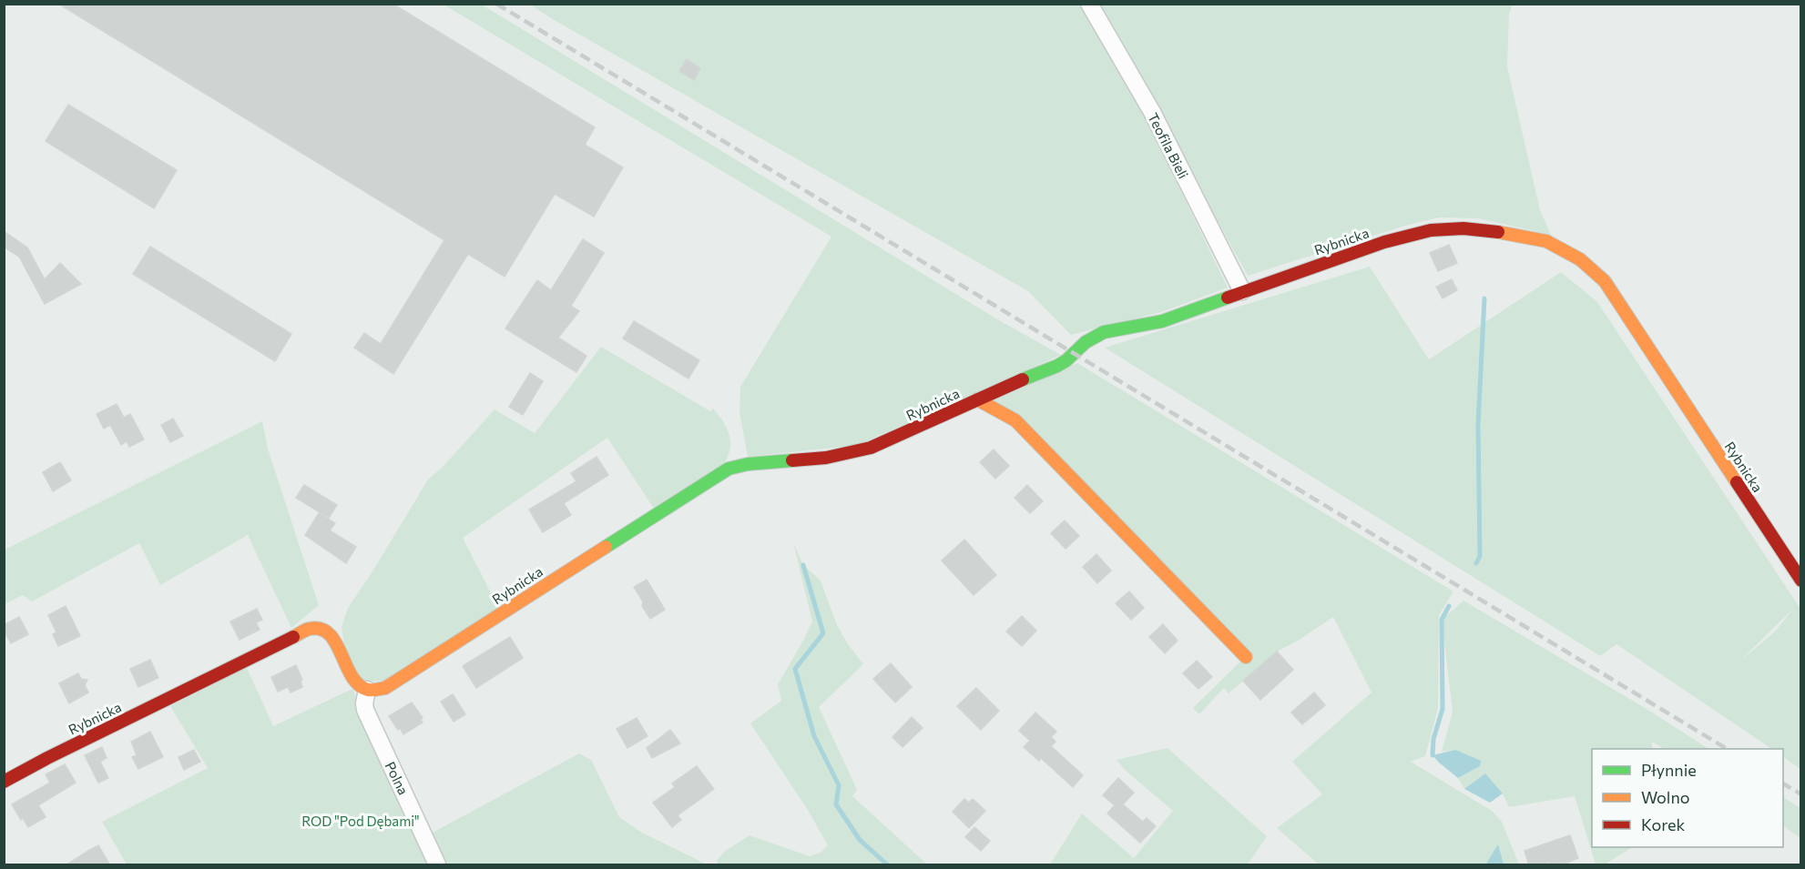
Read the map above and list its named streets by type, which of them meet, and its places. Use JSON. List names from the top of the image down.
{
  "streets": {
    "street": ["Teofila Bieli", "Rybnicka", "Polna"]
  },
  "crossings": [
    ["Teofila Bieli", "Rybnicka"],
    ["Rybnicka", "Polna"]
  ],
  "parks": ["ROD \"Pod Dębami\""],
  "legend": ["Płynnie", "Wolno", "Korek"]
}
